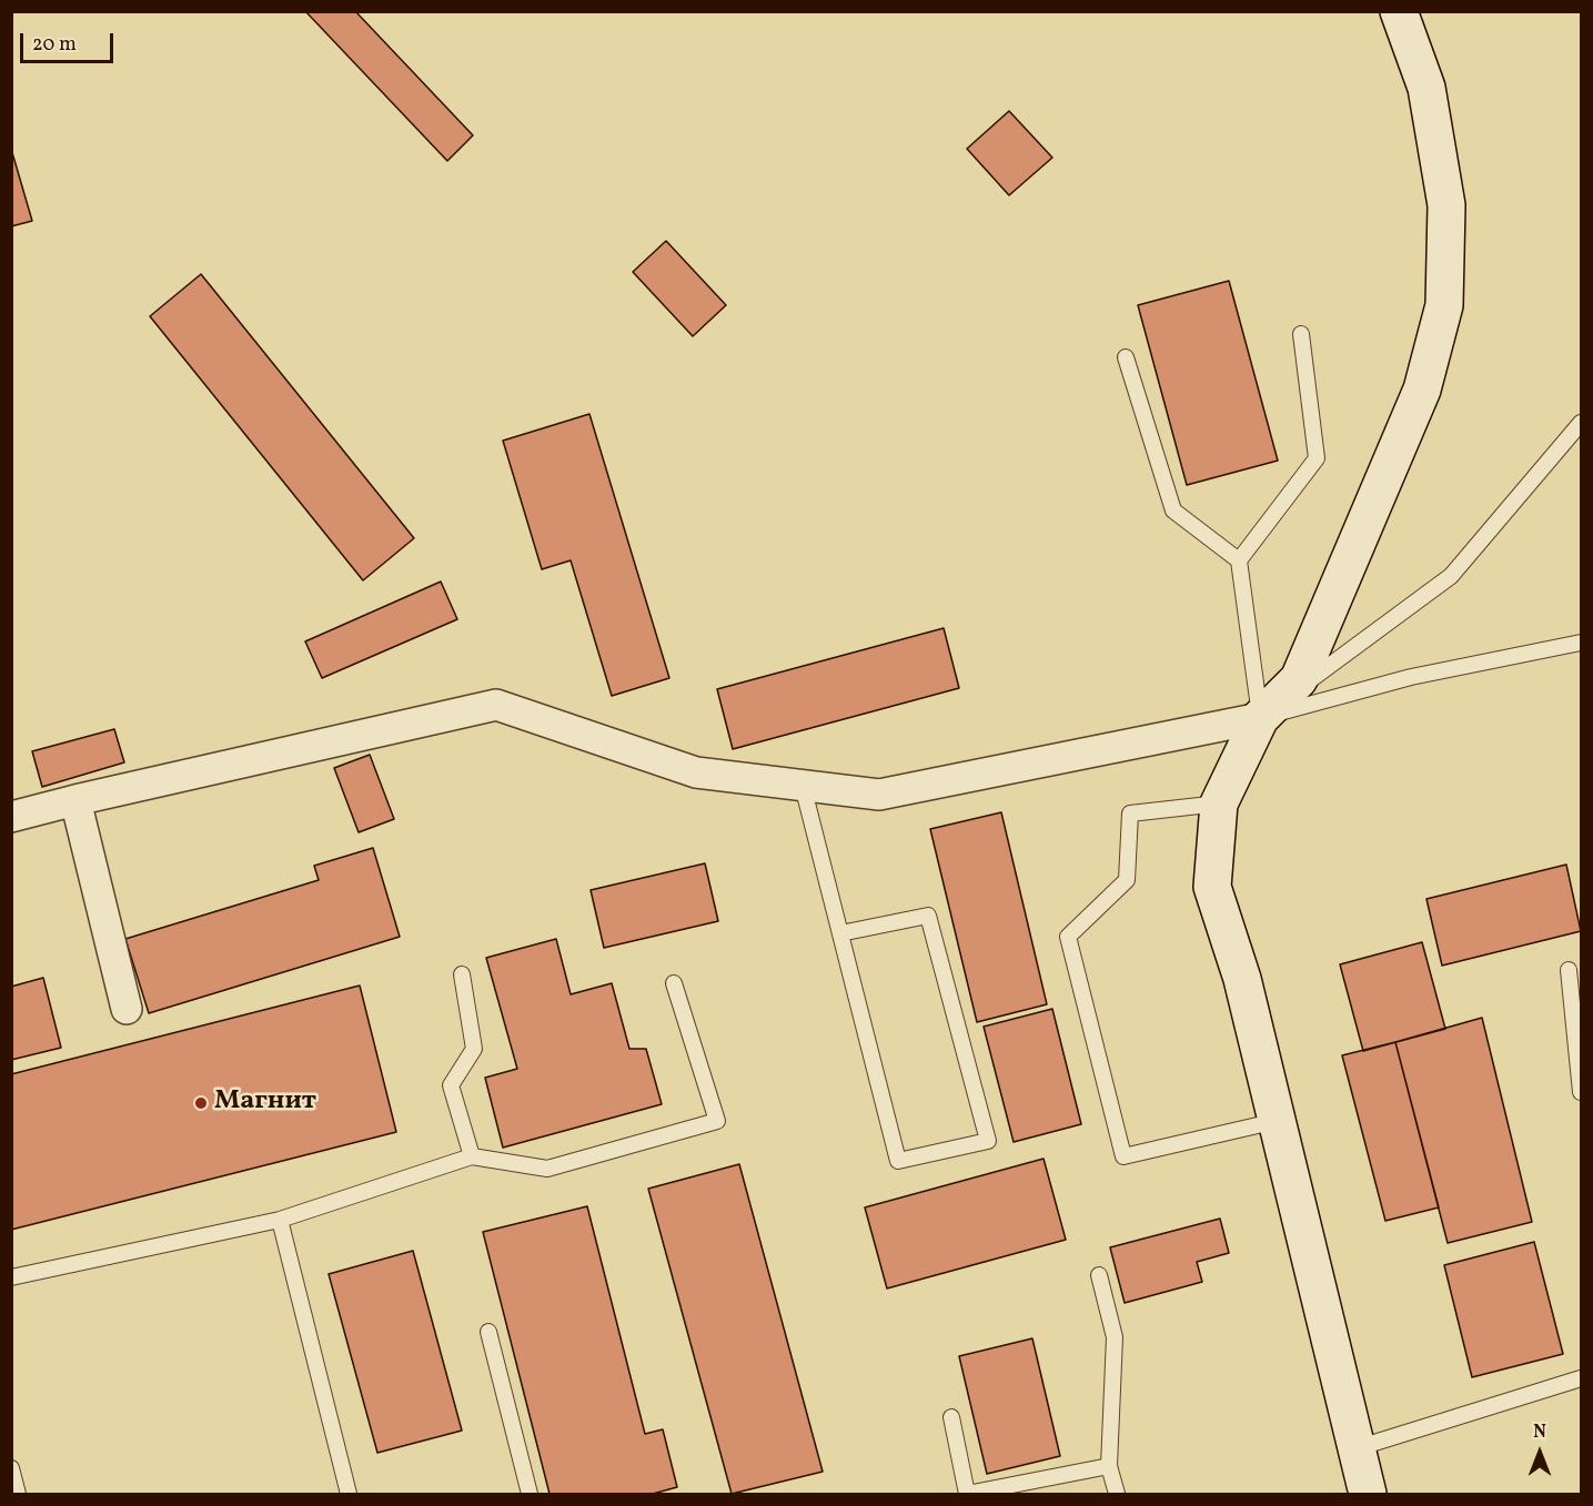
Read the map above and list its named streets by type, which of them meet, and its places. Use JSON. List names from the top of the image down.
{
  "places": ["Магнит"],
  "scale_bar": "20 m",
  "north": "top"
}
